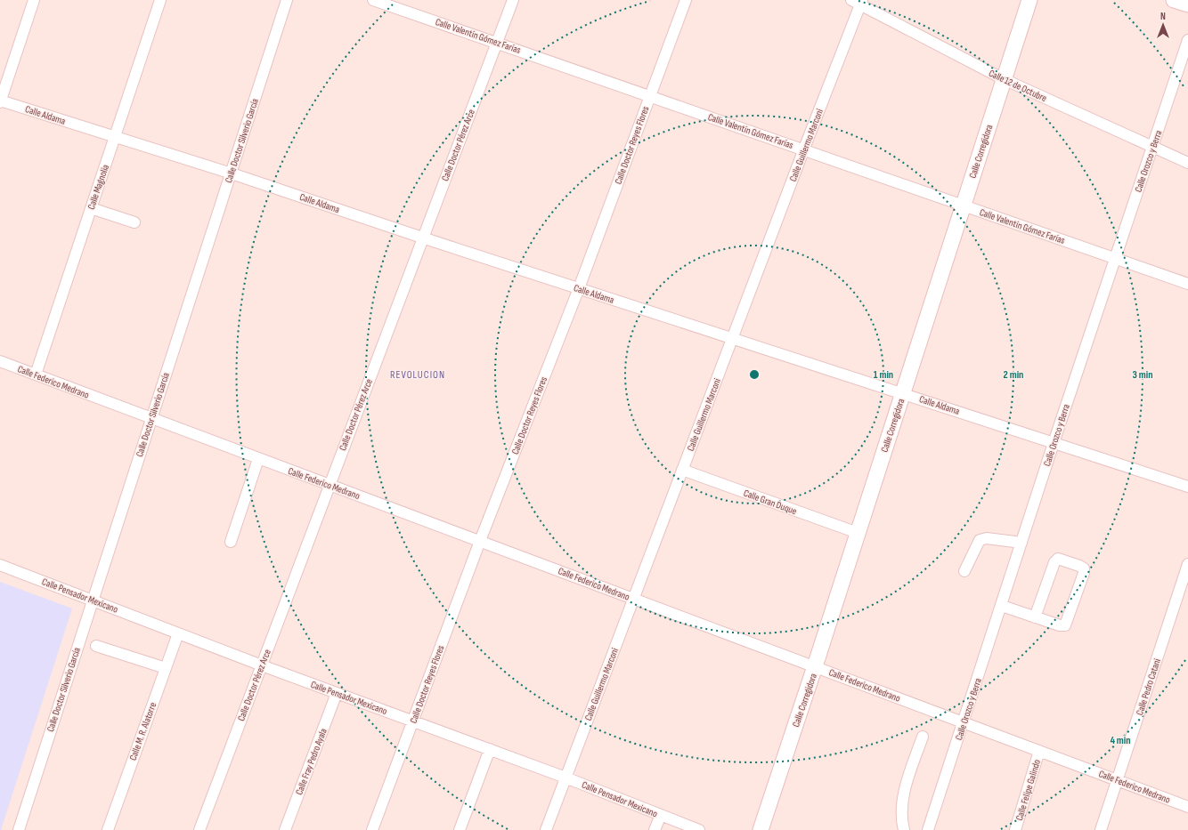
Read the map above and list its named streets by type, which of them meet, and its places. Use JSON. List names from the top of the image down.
{
  "streets": {
    "street": [
      "Calle Valentín Gómez Farías",
      "Calle 12 de Octubre",
      "Calle Aldama",
      "Calle Doctor Silverio García",
      "Calle Doctor Pérez Arce",
      "Calle Doctor Reyes Flores",
      "Calle Guillermo Marconi",
      "Calle Corregidora",
      "Calle Orozco y Berra",
      "Calle Magnolia",
      "Calle Federico Medrano",
      "Calle Gran Duque",
      "Calle Pensador Mexicano",
      "Calle Pedro Catani",
      "Calle M. R. Alatorre",
      "Calle Fray Pedro Ayala",
      "Calle Felipe Galindo"
    ]
  },
  "crossings": [
    ["Calle Valentín Gómez Farías", "Calle Doctor Pérez Arce"],
    ["Calle Valentín Gómez Farías", "Calle Doctor Reyes Flores"],
    ["Calle Valentín Gómez Farías", "Calle Guillermo Marconi"],
    ["Calle Valentín Gómez Farías", "Calle Corregidora"],
    ["Calle Valentín Gómez Farías", "Calle Orozco y Berra"],
    ["Calle 12 de Octubre", "Calle Guillermo Marconi"],
    ["Calle 12 de Octubre", "Calle Corregidora"],
    ["Calle 12 de Octubre", "Calle Orozco y Berra"],
    ["Calle Aldama", "Calle Doctor Silverio García"],
    ["Calle Aldama", "Calle Doctor Pérez Arce"],
    ["Calle Aldama", "Calle Doctor Reyes Flores"],
    ["Calle Aldama", "Calle Guillermo Marconi"],
    ["Calle Aldama", "Calle Corregidora"],
    ["Calle Aldama", "Calle Orozco y Berra"],
    ["Calle Aldama", "Calle Magnolia"],
    ["Calle Doctor Silverio García", "Calle Federico Medrano"],
    ["Calle Doctor Silverio García", "Calle Pensador Mexicano"],
    ["Calle Doctor Pérez Arce", "Calle Federico Medrano"],
    ["Calle Doctor Pérez Arce", "Calle Pensador Mexicano"],
    ["Calle Doctor Reyes Flores", "Calle Federico Medrano"],
    ["Calle Doctor Reyes Flores", "Calle Pensador Mexicano"],
    ["Calle Guillermo Marconi", "Calle Federico Medrano"],
    ["Calle Guillermo Marconi", "Calle Gran Duque"],
    ["Calle Guillermo Marconi", "Calle Pensador Mexicano"],
    ["Calle Corregidora", "Calle Federico Medrano"],
    ["Calle Corregidora", "Calle Gran Duque"],
    ["Calle Orozco y Berra", "Calle Federico Medrano"],
    ["Calle Magnolia", "Calle Federico Medrano"],
    ["Calle Federico Medrano", "Calle Pedro Catani"],
    ["Calle Federico Medrano", "Calle Felipe Galindo"],
    ["Calle Pensador Mexicano", "Calle M. R. Alatorre"],
    ["Calle Pensador Mexicano", "Calle Fray Pedro Ayala"]
  ],
  "districts": ["REVOLUCION"],
  "north": "top",
  "rings": [
    "1 min",
    "2 min",
    "3 min",
    "4 min"
  ]
}
